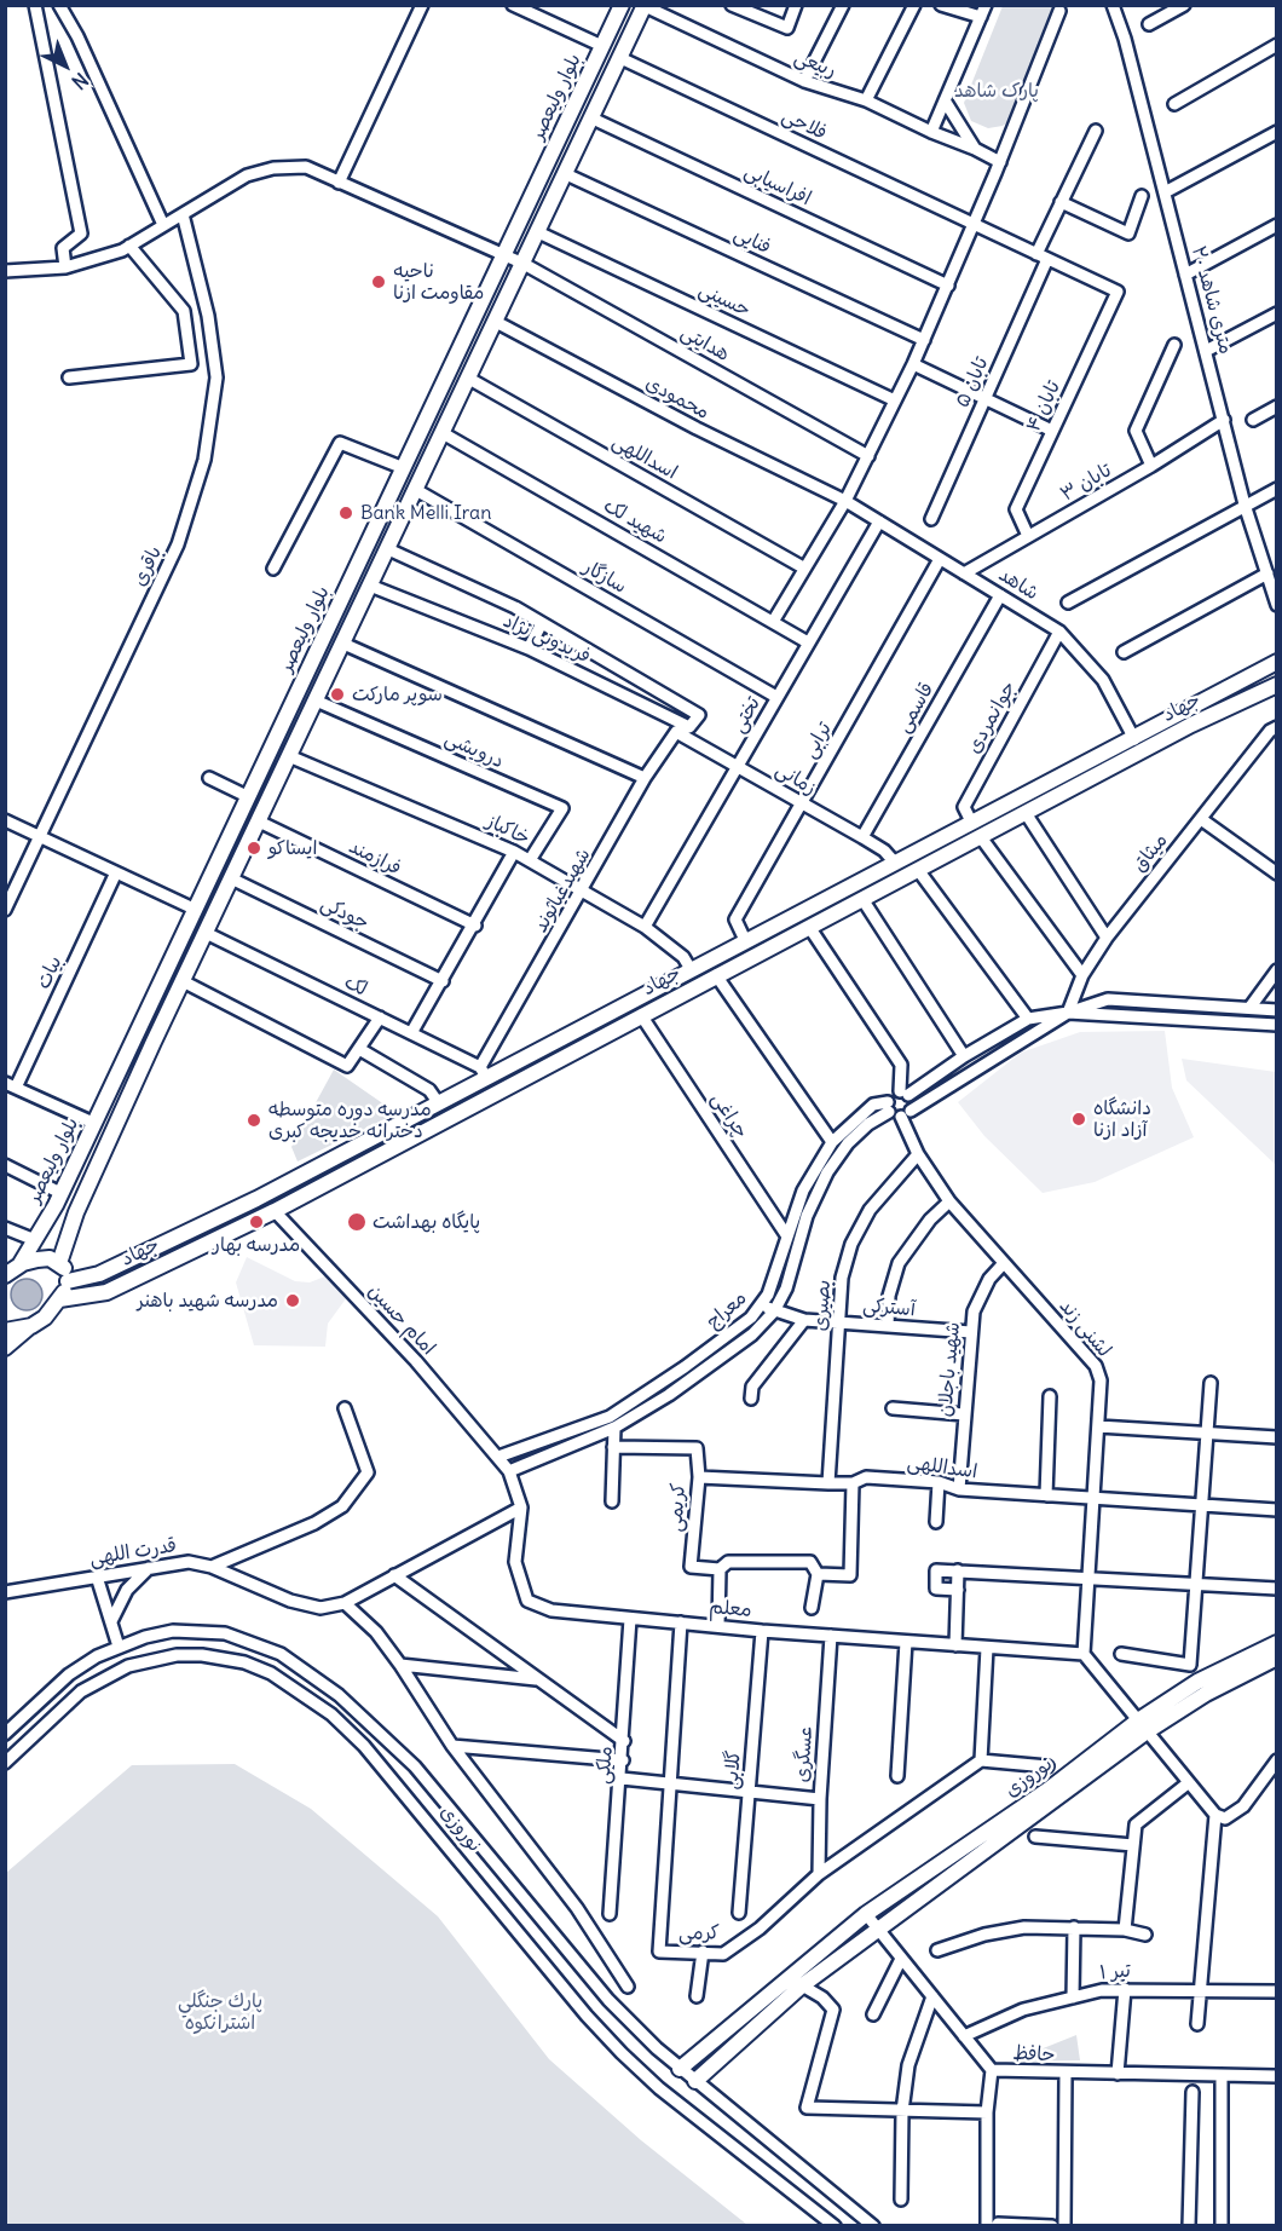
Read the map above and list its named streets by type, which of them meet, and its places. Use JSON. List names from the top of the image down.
{
  "streets": {
    "main road": ["بلوار ولیعصر", "جهاد", "نوروزی"],
    "street": [
      "ربیعی",
      "فلاحی",
      "افراسیابی",
      "فنایی",
      "حسینی",
      "۲۰ متری شاهد",
      "هدایتی",
      "تابان ۵",
      "محمودی",
      "تابان ۴",
      "اسداللهی",
      "تابان ۳",
      "شهید لک",
      "باقری",
      "سازگار",
      "شاهد",
      "فریدونی نژاد",
      "قاسمی",
      "تختی",
      "جوانمردی",
      "ترابی",
      "درویشی",
      "زمانی",
      "خاکباز",
      "میثاق",
      "فرازمند",
      "شهید‌غیاثوند",
      "جودکی",
      "بیات",
      "لک",
      "چراغی",
      "بصیری",
      "آسترکی",
      "معراج",
      "امام حسین",
      "لشنی زند",
      "شهید باجلان",
      "کریمی",
      "قدرت اللهی",
      "معلم",
      "عسگری",
      "ملکی",
      "گلابی",
      "کرمی",
      "تیر ۱",
      "حافظ"
    ]
  },
  "crossings": [
    ["ربیعی", "بلوار ولیعصر"],
    ["بلوار ولیعصر", "فلاحی"],
    ["بلوار ولیعصر", "افراسیابی"],
    ["بلوار ولیعصر", "فنایی"],
    ["بلوار ولیعصر", "حسینی"],
    ["بلوار ولیعصر", "هدایتی"],
    ["بلوار ولیعصر", "محمودی"],
    ["بلوار ولیعصر", "اسداللهی"],
    ["بلوار ولیعصر", "شهید لک"],
    ["بلوار ولیعصر", "سازگار"],
    ["بلوار ولیعصر", "فریدونی نژاد"],
    ["بلوار ولیعصر", "درویشی"],
    ["بلوار ولیعصر", "خاکباز"],
    ["بلوار ولیعصر", "فرازمند"],
    ["بلوار ولیعصر", "جودکی"],
    ["بلوار ولیعصر", "لک"],
    ["فلاحی", "تابان ۵"],
    ["فلاحی", "تابان ۴"],
    ["۲۰ متری شاهد", "تابان ۳"],
    ["هدایتی", "باقری"],
    ["محمودی", "شاهد"],
    ["تابان ۴", "تابان ۳"],
    ["اسداللهی", "بصیری"],
    ["اسداللهی", "لشنی زند"],
    ["اسداللهی", "شهید باجلان"],
    ["اسداللهی", "کریمی"],
    ["تابان ۳", "شاهد"],
    ["شهید لک", "تختی"],
    ["سازگار", "تختی"],
    ["شاهد", "قاسمی"],
    ["شاهد", "جهاد"],
    ["شاهد", "تختی"],
    ["شاهد", "جوانمردی"],
    ["شاهد", "ترابی"],
    ["قاسمی", "زمانی"],
    ["جهاد", "جوانمردی"],
    ["جهاد", "ترابی"],
    ["جهاد", "زمانی"],
    ["جهاد", "خاکباز"],
    ["جهاد", "شهید‌غیاثوند"],
    ["جهاد", "لک"],
    ["جهاد", "چراغی"],
    ["جهاد", "امام حسین"],
    ["جهاد", "لشنی زند"],
    ["تختی", "زمانی"],
    ["تختی", "خاکباز"],
    ["ترابی", "زمانی"],
    ["درویشی", "خاکباز"],
    ["زمانی", "شهید‌غیاثوند"],
    ["خاکباز", "شهید‌غیاثوند"],
    ["شهید‌غیاثوند", "لک"],
    ["چراغی", "معراج"],
    ["بصیری", "آسترکی"],
    ["بصیری", "لشنی زند"],
    ["آسترکی", "معراج"],
    ["آسترکی", "شهید باجلان"],
    ["معراج", "امام حسین"],
    ["معراج", "معلم"],
    ["امام حسین", "معلم"],
    ["لشنی زند", "شهید باجلان"],
    ["لشنی زند", "معلم"],
    ["معلم", "عسگری"],
    ["معلم", "ملکی"],
    ["معلم", "گلابی"],
    ["معلم", "کرمی"],
    ["عسگری", "کرمی"],
    ["نوروزی", "حافظ"],
    ["تیر ۱", "حافظ"]
  ],
  "parks": ["پارک شاهد", "پارك جنگلي اشترانكوه"],
  "places": [
    "ناحیه مقاومت ازنا",
    "Bank Melli Iran",
    "سوپر مارکت",
    "ایساکو",
    "دانشگاه آزاد ازنا",
    "مدرسه دوره متوسطه دخترانه خدیجه کبری",
    "مدرسه بهار",
    "پایگاه بهداشت",
    "مدرسه شهید باهنر"
  ],
  "north": "bottom right"
}
